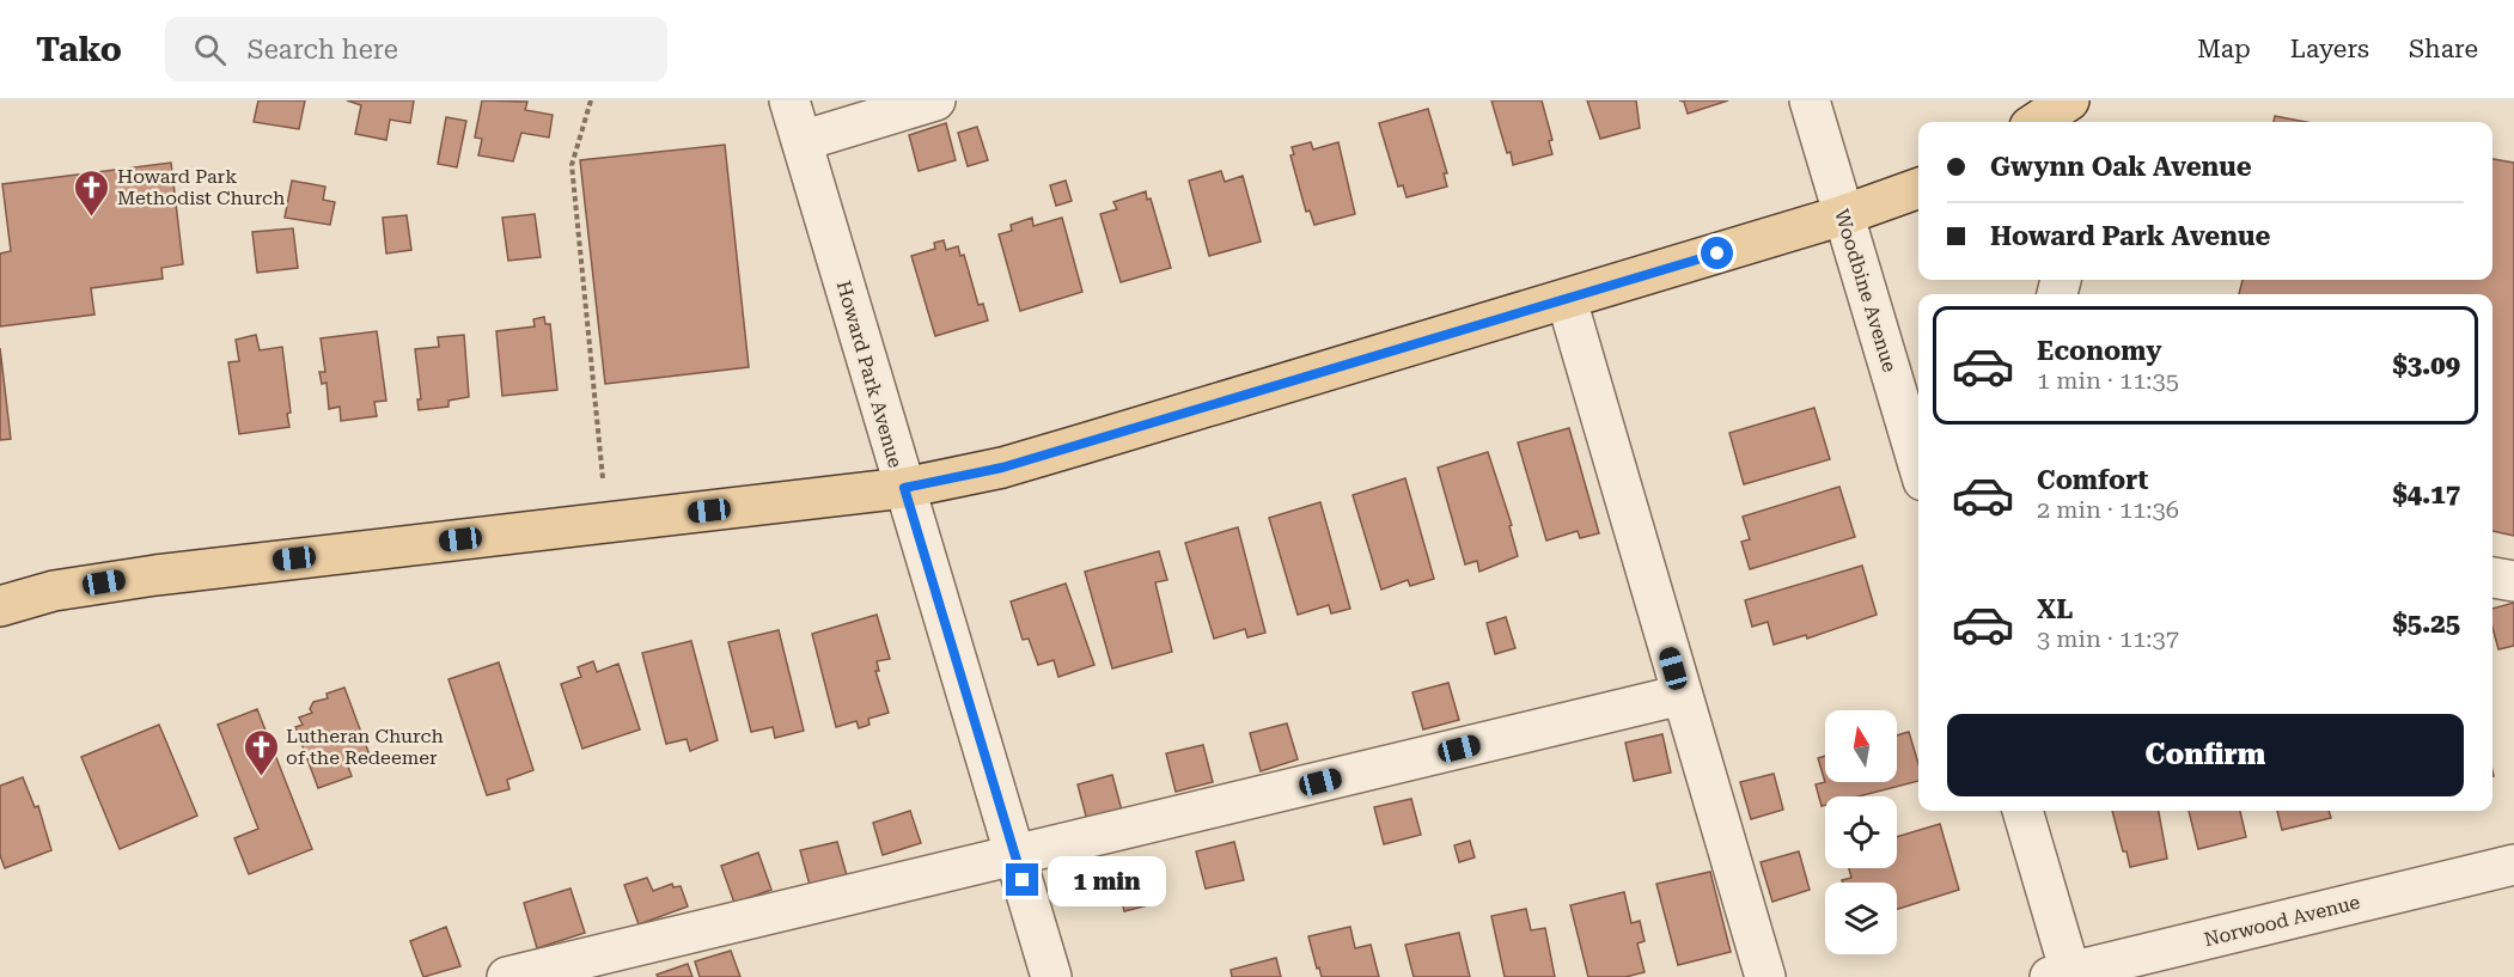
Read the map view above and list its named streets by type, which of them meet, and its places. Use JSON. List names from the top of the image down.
{
  "streets": {
    "street": ["Woodbine Avenue", "Howard Park Avenue", "Norwood Avenue"]
  },
  "places": {
    "church": ["Howard Park Methodist Church", "Lutheran Church of the Redeemer"]
  },
  "north": "top",
  "page": {
    "header": "Tako",
    "search": "Search here",
    "nav": ["Map", "Layers", "Share"],
    "banner": ["Gwynn Oak Avenue", "Howard Park Avenue"],
    "list": [
      {
        "name": "Economy",
        "note": "1 min · 11:35",
        "value": "$3.09"
      },
      {
        "name": "Comfort",
        "note": "2 min · 11:36",
        "value": "$4.17"
      },
      {
        "name": "XL",
        "note": "3 min · 11:37",
        "value": "$5.25"
      }
    ],
    "buttons": "Confirm",
    "bubble": "1 min"
  }
}
